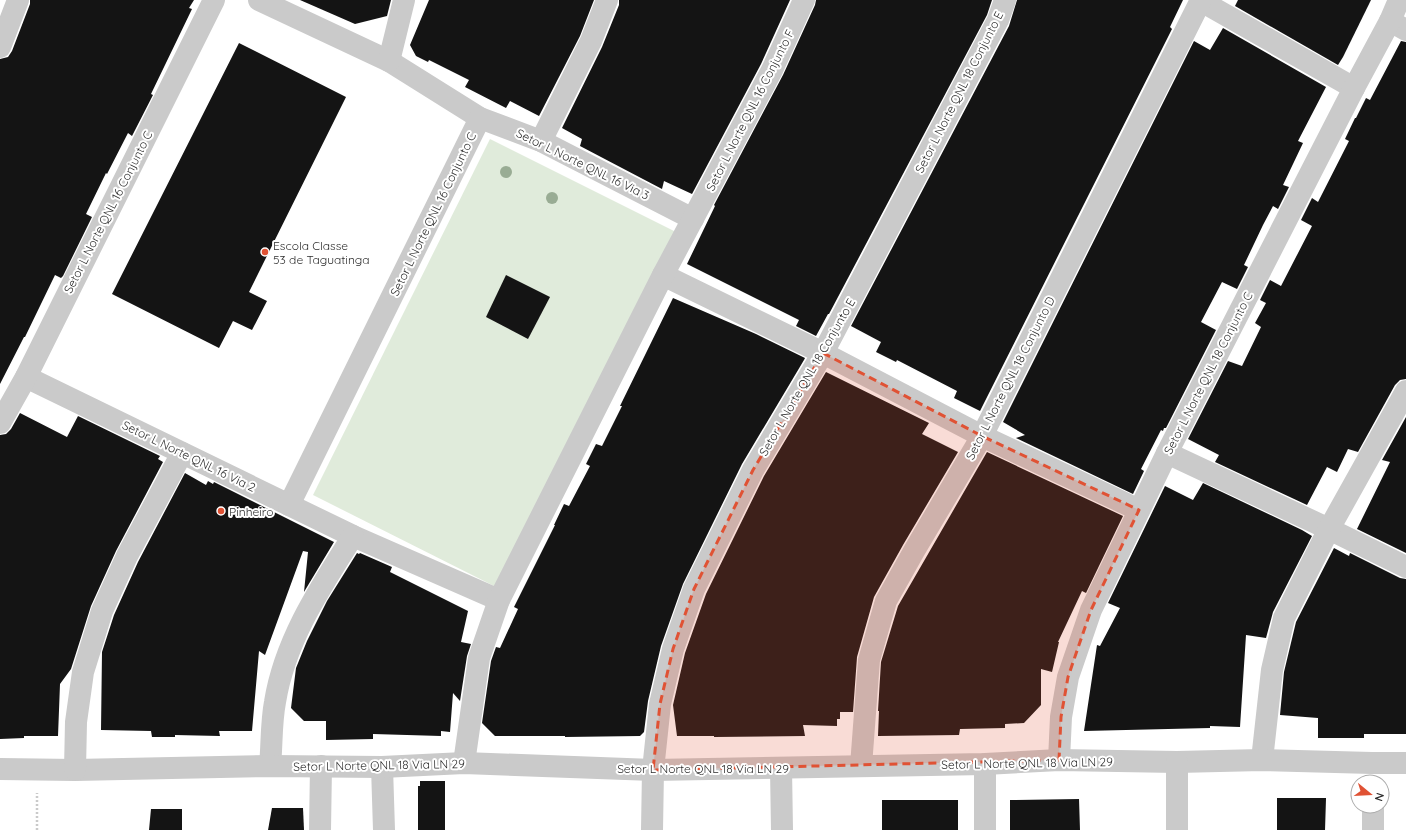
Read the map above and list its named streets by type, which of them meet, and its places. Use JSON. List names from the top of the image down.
{
  "streets": {
    "street": [
      "Setor L Norte QNL 18 Conjunto E",
      "Setor L Norte QNL 16 Conjunto F",
      "Setor L Norte QNL 16 Via 3",
      "Setor L Norte QNL 16 Conjunto C",
      "Setor L Norte QNL 18 Conjunto C",
      "Setor L Norte QNL 18 Conjunto D",
      "Setor L Norte QNL 16 Via 2",
      "Setor L Norte QNL 18 Via LN 29"
    ]
  },
  "crossings": [
    ["Setor L Norte QNL 18 Conjunto E", "Setor L Norte QNL 18 Via LN 29"],
    ["Setor L Norte QNL 16 Conjunto F", "Setor L Norte QNL 16 Via 3"],
    ["Setor L Norte QNL 16 Conjunto F", "Setor L Norte QNL 16 Via 2"],
    ["Setor L Norte QNL 16 Conjunto F", "Setor L Norte QNL 18 Via LN 29"],
    ["Setor L Norte QNL 16 Via 3", "Setor L Norte QNL 16 Conjunto C"],
    ["Setor L Norte QNL 16 Conjunto C", "Setor L Norte QNL 16 Via 2"],
    ["Setor L Norte QNL 18 Conjunto C", "Setor L Norte QNL 18 Conjunto D"],
    ["Setor L Norte QNL 18 Conjunto C", "Setor L Norte QNL 18 Via LN 29"],
    ["Setor L Norte QNL 18 Conjunto D", "Setor L Norte QNL 18 Via LN 29"]
  ],
  "places": ["Escola Classe 53 de Taguatinga", "Pinheiro"],
  "north": "right"
}
